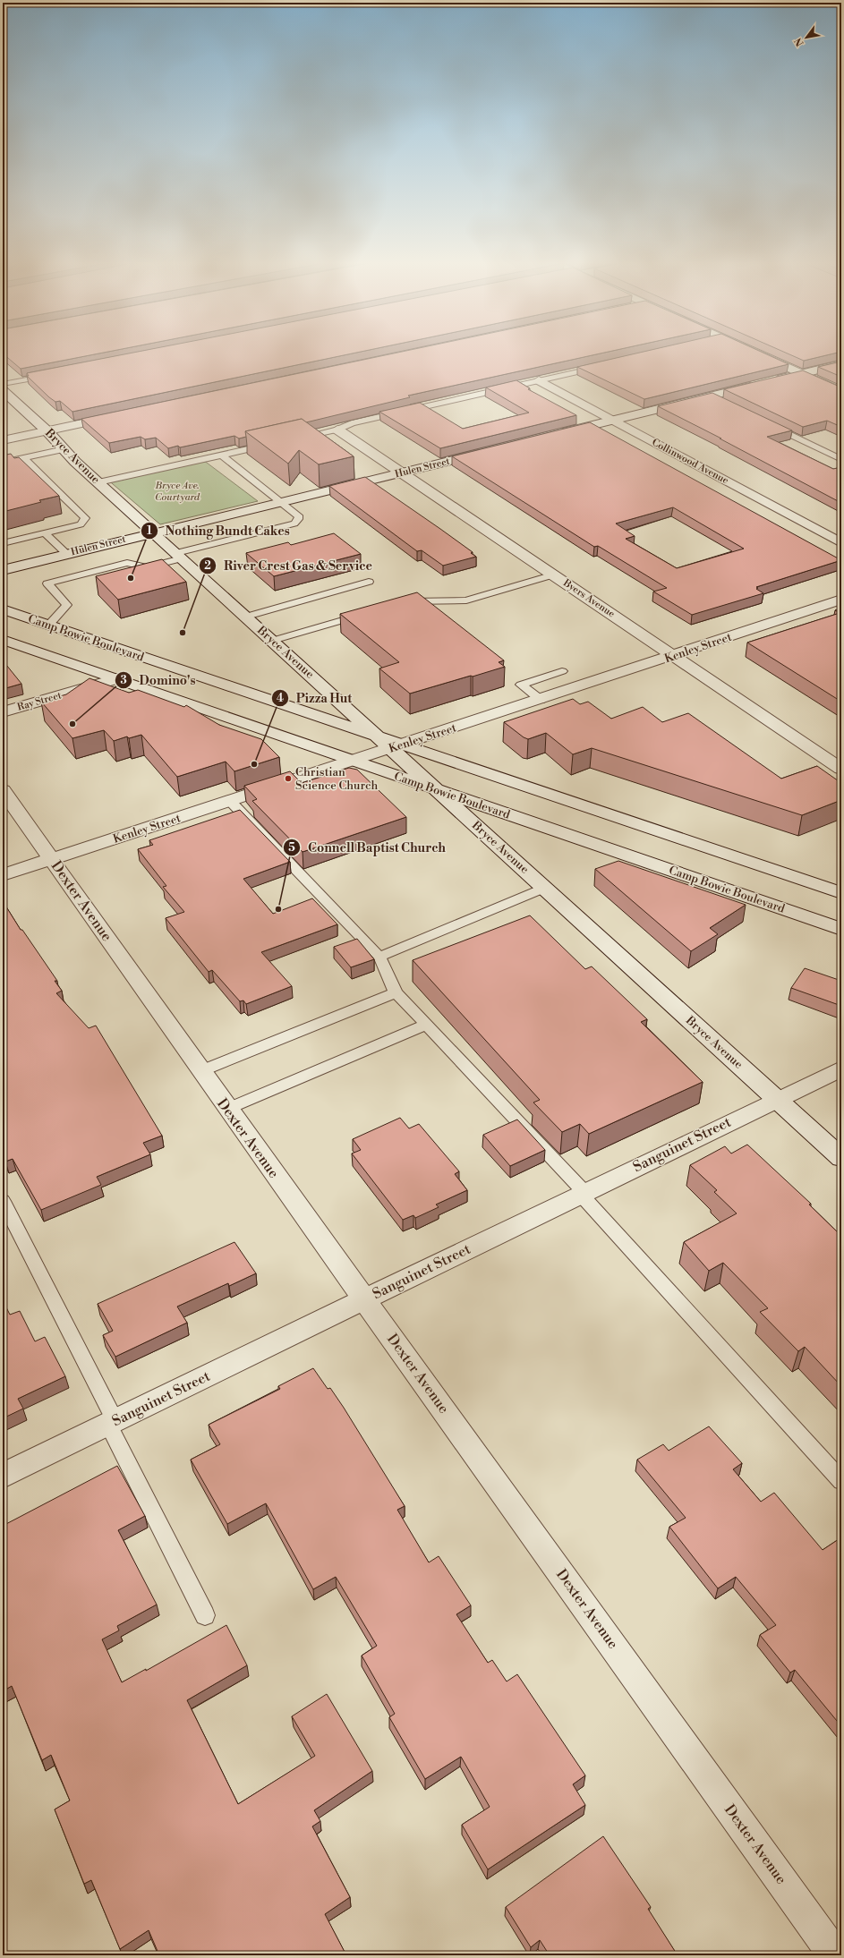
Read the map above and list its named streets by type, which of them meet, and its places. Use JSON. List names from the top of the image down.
{
  "streets": {
    "street": [
      "Bryce Avenue",
      "Collinwood Avenue",
      "Hulen Street",
      "Byers Avenue",
      "Camp Bowie Boulevard",
      "Kenley Street",
      "Ray Street",
      "Dexter Avenue",
      "Sanguinet Street"
    ]
  },
  "crossings": [
    ["Bryce Avenue", "Hulen Street"],
    ["Bryce Avenue", "Camp Bowie Boulevard"],
    ["Bryce Avenue", "Kenley Street"],
    ["Bryce Avenue", "Sanguinet Street"],
    ["Hulen Street", "Byers Avenue"],
    ["Byers Avenue", "Kenley Street"],
    ["Camp Bowie Boulevard", "Kenley Street"],
    ["Camp Bowie Boulevard", "Ray Street"],
    ["Kenley Street", "Dexter Avenue"],
    ["Dexter Avenue", "Sanguinet Street"]
  ],
  "parks": ["Bryce Ave. Courtyard"],
  "places": [
    "Nothing Bundt Cakes",
    "River Crest Gas & Service",
    "Domino's",
    "Pizza Hut",
    "Christian Science Church",
    "Connell Baptist Church"
  ],
  "north": "bottom left"
}
